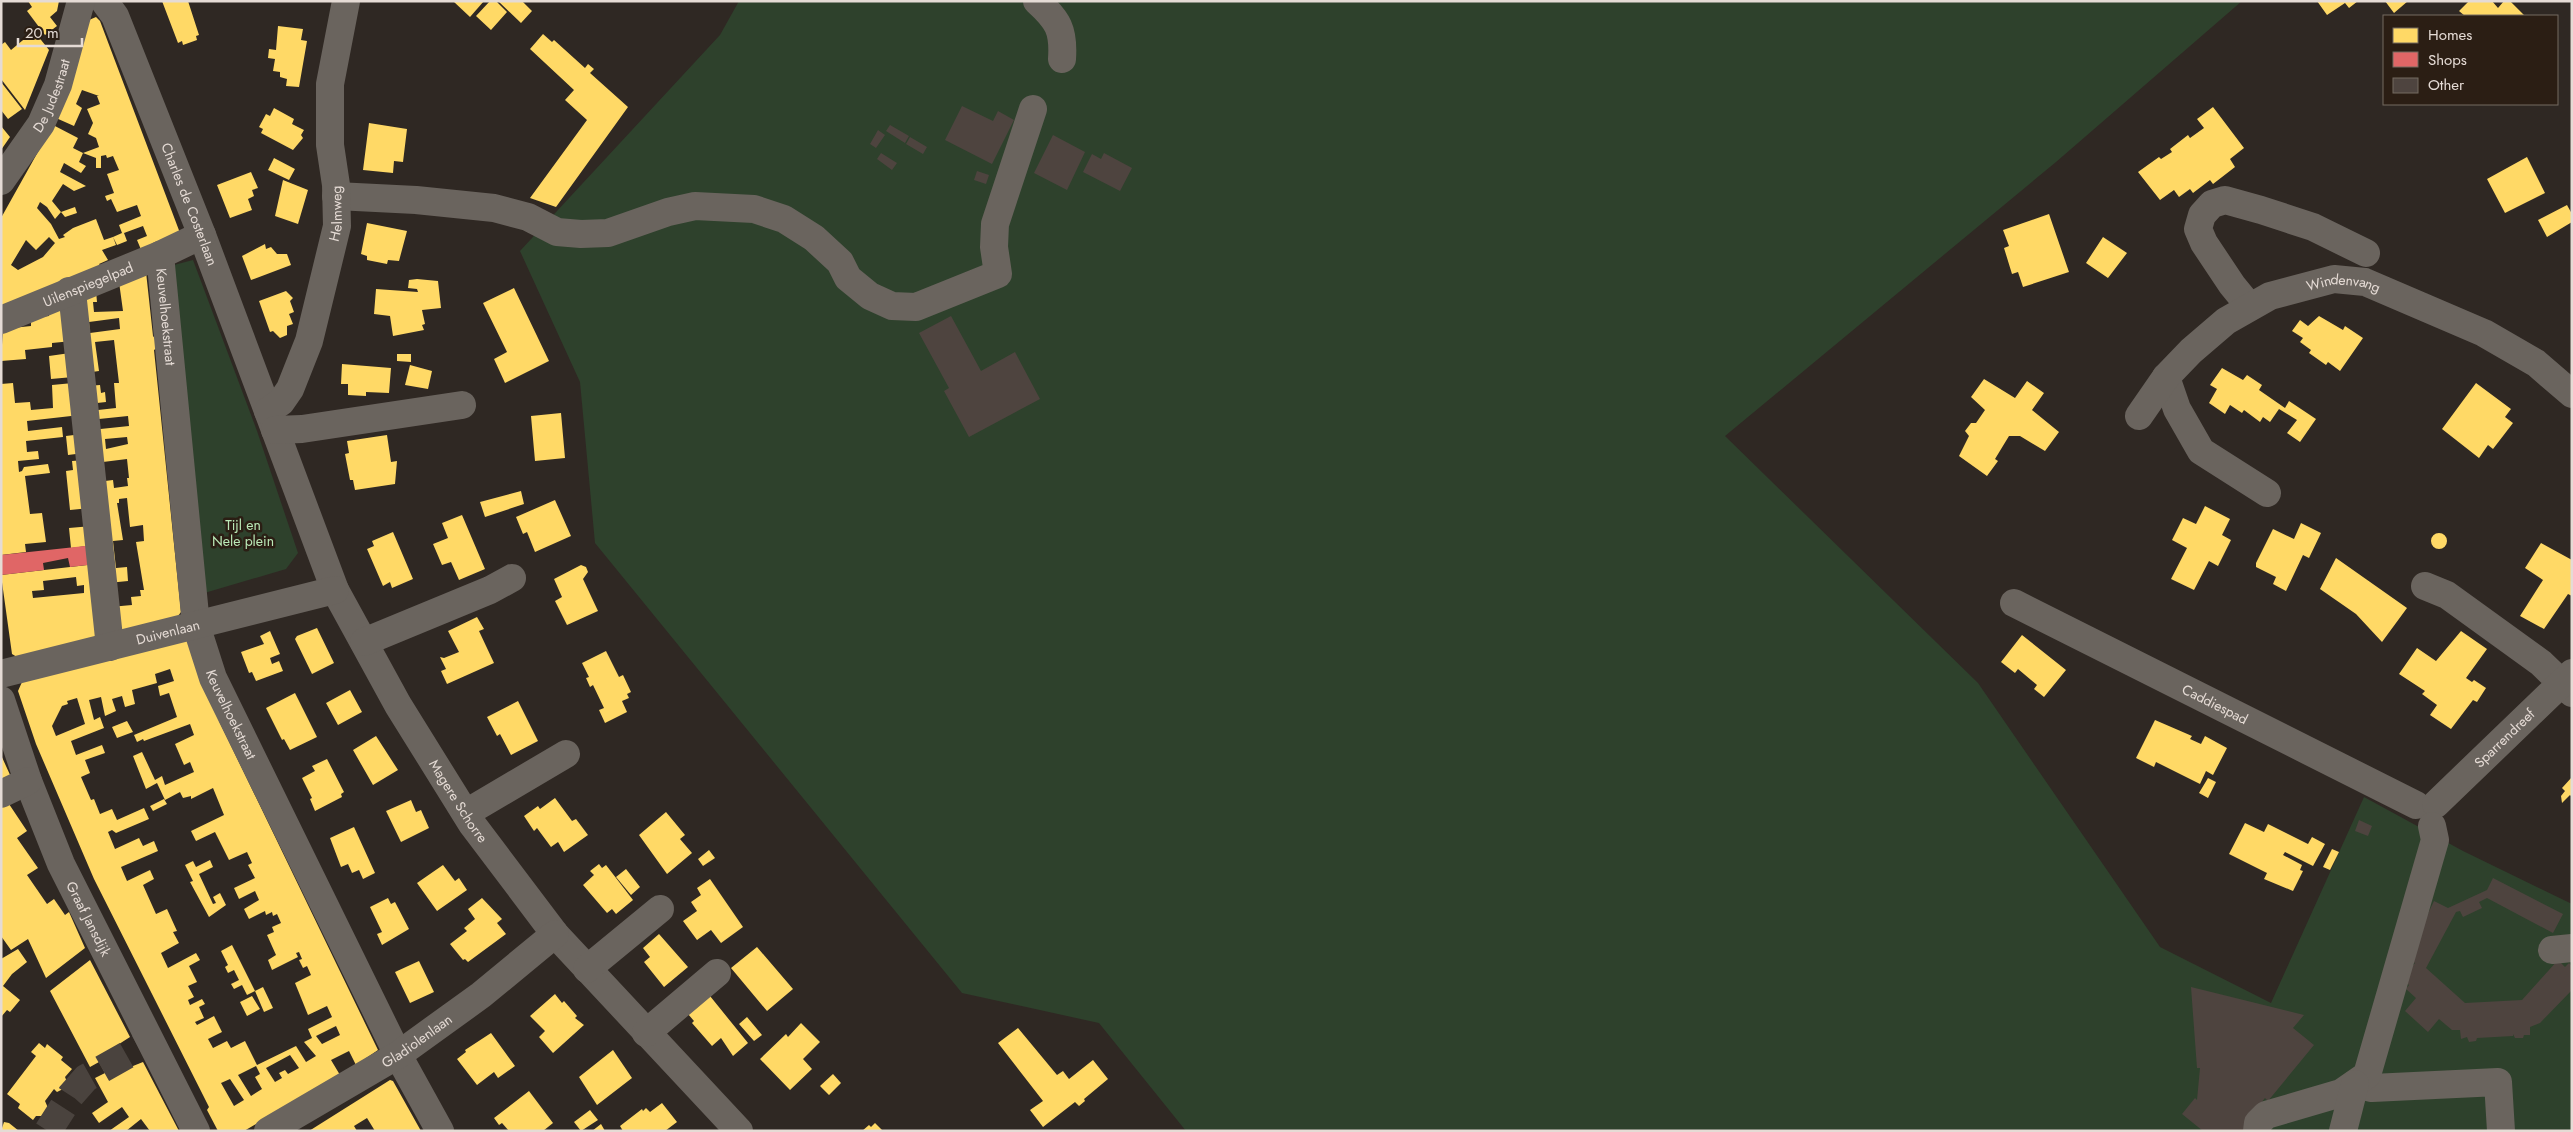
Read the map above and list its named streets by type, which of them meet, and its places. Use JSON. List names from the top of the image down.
{
  "streets": {
    "street": [
      "De Judestraat",
      "Charles de Costerlaan",
      "Helmweg",
      "Uilenspiegelpad",
      "Windenvang",
      "Keuvelhoekstraat",
      "Duivenlaan",
      "Caddiespad",
      "Sparrendreef",
      "Magere Schorre",
      "Graaf Jansdijk",
      "Gladiolenlaan"
    ]
  },
  "crossings": [
    ["Charles de Costerlaan", "Helmweg"],
    ["Charles de Costerlaan", "Uilenspiegelpad"],
    ["Charles de Costerlaan", "Magere Schorre"],
    ["Helmweg", "Magere Schorre"],
    ["Uilenspiegelpad", "Keuvelhoekstraat"],
    ["Keuvelhoekstraat", "Duivenlaan"],
    ["Keuvelhoekstraat", "Gladiolenlaan"],
    ["Duivenlaan", "Magere Schorre"],
    ["Caddiespad", "Sparrendreef"],
    ["Magere Schorre", "Gladiolenlaan"]
  ],
  "parks": ["Tijl en Nele plein"],
  "legend": ["Homes", "Shops", "Other"],
  "scale_bar": "20 m"
}
